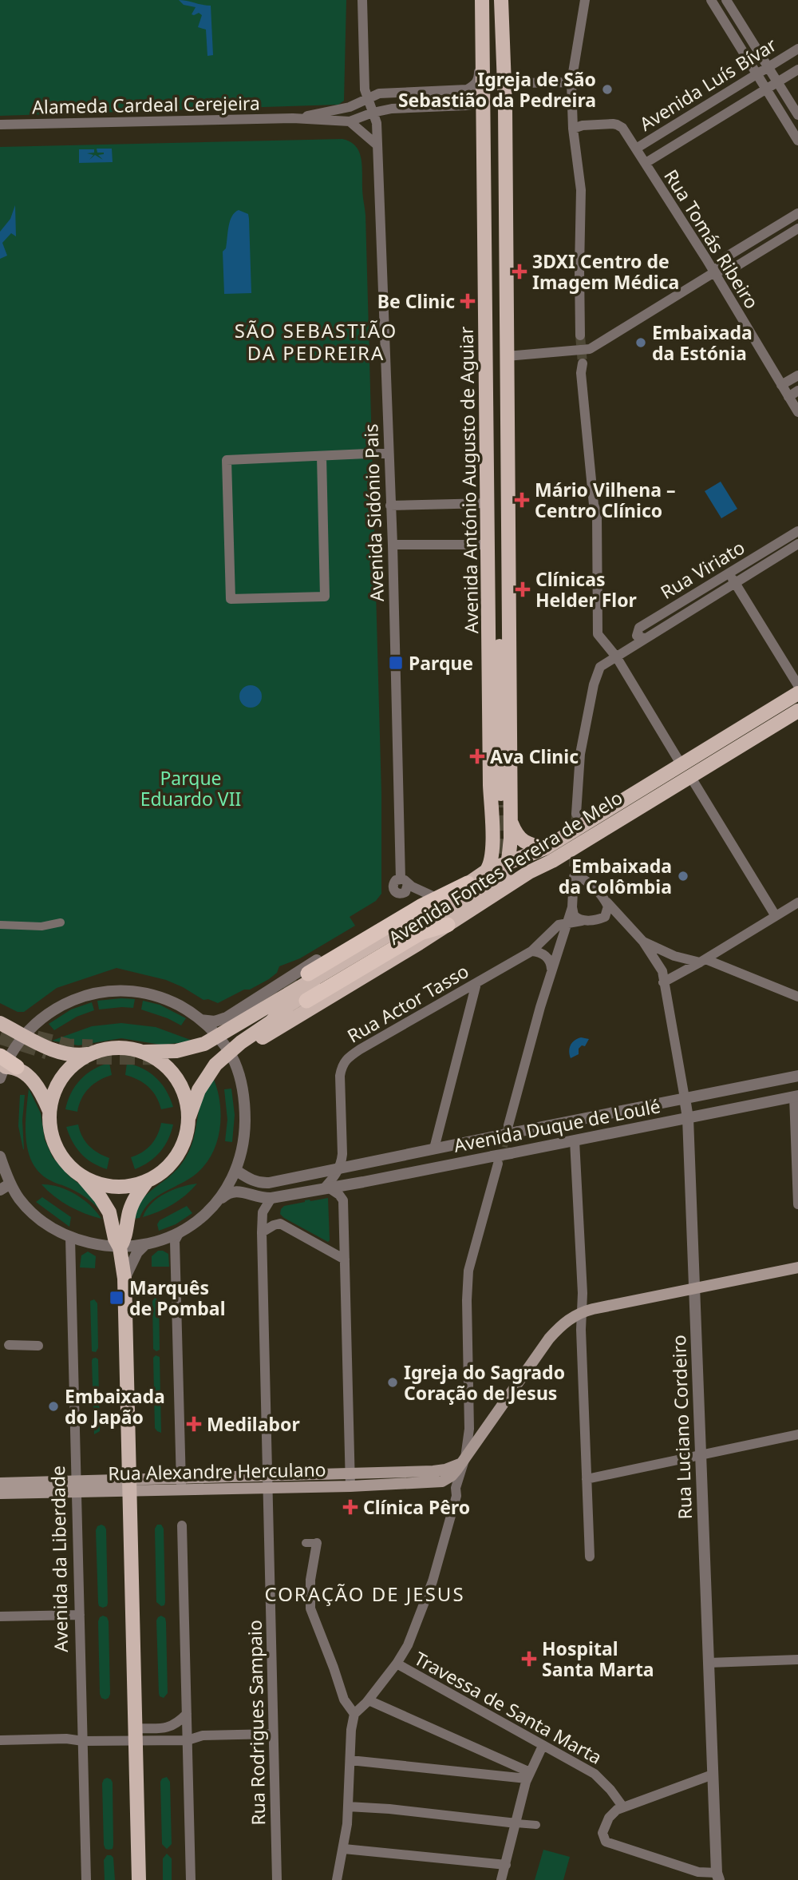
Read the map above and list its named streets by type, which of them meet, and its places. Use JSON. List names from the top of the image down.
{
  "streets": {
    "highway": ["Avenida Fontes Pereira de Melo"],
    "main road": ["Avenida António Augusto de Aguiar", "Rua Alexandre Herculano"],
    "street": [
      "Avenida Luís Bívar",
      "Alameda Cardeal Cerejeira",
      "Rua Tomás Ribeiro",
      "Avenida Sidónio Pais",
      "Rua Viriato",
      "Rua Actor Tasso",
      "Avenida Duque de Loulé",
      "Rua Luciano Cordeiro",
      "Avenida da Liberdade",
      "Travessa de Santa Marta",
      "Rua Rodrigues Sampaio"
    ]
  },
  "crossings": [
    ["Avenida Luís Bívar", "Rua Tomás Ribeiro"],
    ["Alameda Cardeal Cerejeira", "Avenida António Augusto de Aguiar"],
    ["Alameda Cardeal Cerejeira", "Avenida Sidónio Pais"],
    ["Avenida António Augusto de Aguiar", "Avenida Fontes Pereira de Melo"],
    ["Rua Actor Tasso", "Avenida Duque de Loulé"],
    ["Avenida Duque de Loulé", "Rua Luciano Cordeiro"],
    ["Avenida Duque de Loulé", "Rua Rodrigues Sampaio"],
    ["Rua Alexandre Herculano", "Avenida da Liberdade"],
    ["Rua Alexandre Herculano", "Rua Rodrigues Sampaio"]
  ],
  "districts": ["SÃO SEBASTIÃO DA PEDREIRA", "CORAÇÃO DE JESUS"],
  "parks": ["Parque Eduardo VII"],
  "places": {
    "other": [
      "Igreja de São Sebastião da Pedreira",
      "Embaixada da Estónia",
      "Embaixada da Colômbia",
      "Igreja do Sagrado Coração de Jesus",
      "Embaixada do Japão"
    ],
    "health": [
      "3DXI Centro de Imagem Médica",
      "Be Clinic",
      "Mário Vilhena – Centro Clínico",
      "Clínicas Helder Flor",
      "Ava Clinic",
      "Medilabor",
      "Clínica Pêro",
      "Hospital Santa Marta"
    ],
    "transit": ["Parque", "Marquês de Pombal"]
  }
}
